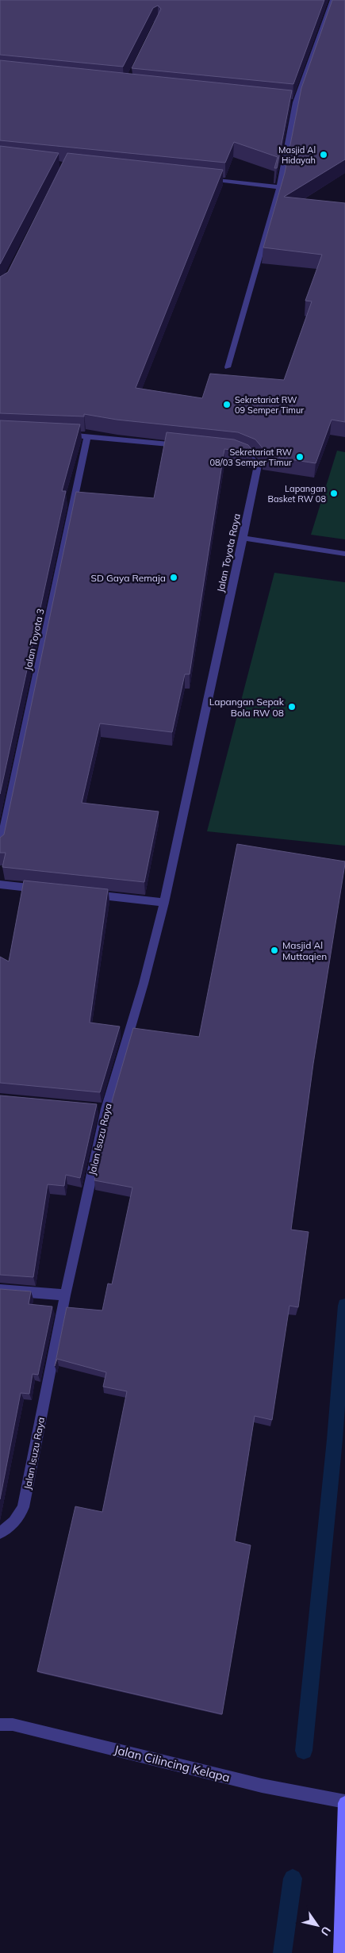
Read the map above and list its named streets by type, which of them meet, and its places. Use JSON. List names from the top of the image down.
{
  "streets": {
    "street": [
      "Jalan Toyota Raya",
      "Jalan Toyota 3",
      "Jalan Isuzu Raya",
      "Jalan Cilincing Kelapa"
    ]
  },
  "crossings": [
    ["Jalan Toyota Raya", "Jalan Isuzu Raya"]
  ],
  "places": [
    "Masjid Al Hidayah",
    "Sekretariat RW 09 Semper Timur",
    "Sekretariat RW 08/03 Semper Timur",
    "Lapangan Basket RW 08",
    "SD Gaya Remaja",
    "Lapangan Sepak Bola RW 08",
    "Masjid Al Muttaqien"
  ],
  "north": "bottom right"
}
